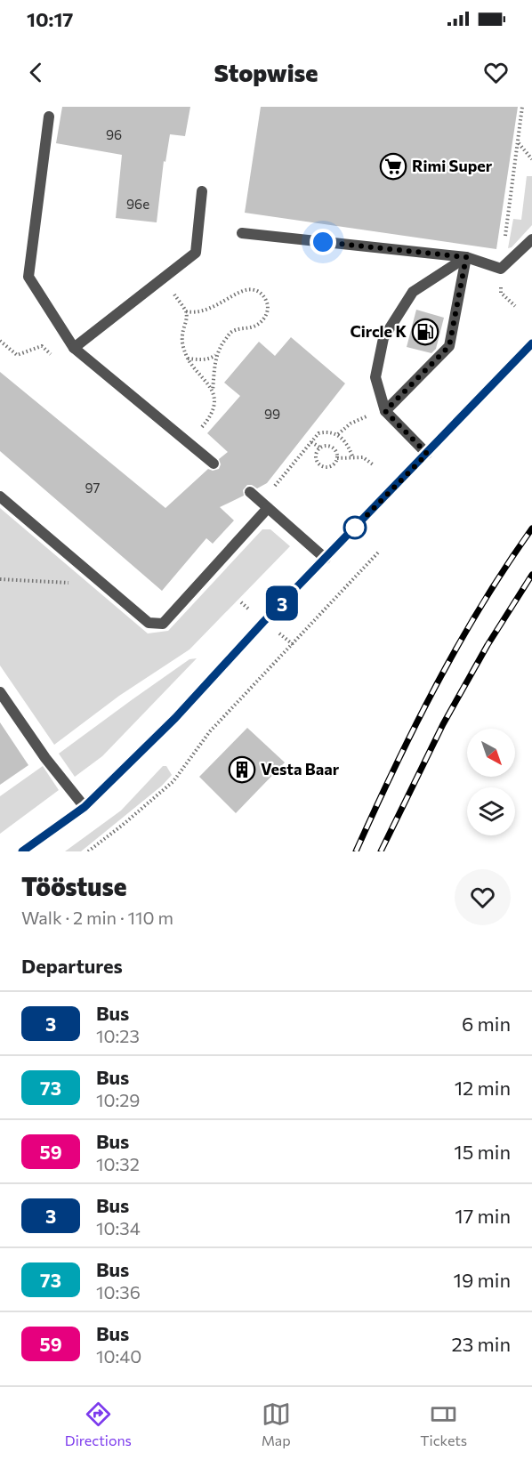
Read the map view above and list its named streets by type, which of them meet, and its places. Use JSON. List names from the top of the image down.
{
  "places": {
    "supermarket": ["Rimi Super"],
    "fuel station": ["Circle K"],
    "building": ["Vesta Baar"]
  },
  "lines": ["bus line 3"],
  "house_numbers": [
    "96",
    "96e",
    "99",
    "97"
  ],
  "north": "bottom right",
  "page": {
    "status": "10:17",
    "header": "Stopwise",
    "on_map": "3",
    "heading": [
      ["Tööstuse", "Walk · 2 min · 110 m"],
      "Departures"
    ],
    "list": [
      {
        "mark": "3",
        "name": "Bus",
        "note": "10:23",
        "value": "6 min"
      },
      {
        "mark": "73",
        "name": "Bus",
        "note": "10:29",
        "value": "12 min"
      },
      {
        "mark": "59",
        "name": "Bus",
        "note": "10:32",
        "value": "15 min"
      },
      {
        "mark": "3",
        "name": "Bus",
        "note": "10:34",
        "value": "17 min"
      },
      {
        "mark": "73",
        "name": "Bus",
        "note": "10:36",
        "value": "19 min"
      },
      {
        "mark": "59",
        "name": "Bus",
        "note": "10:40",
        "value": "23 min"
      }
    ],
    "tabs": ["Directions", "Map", "Tickets"]
  }
}
